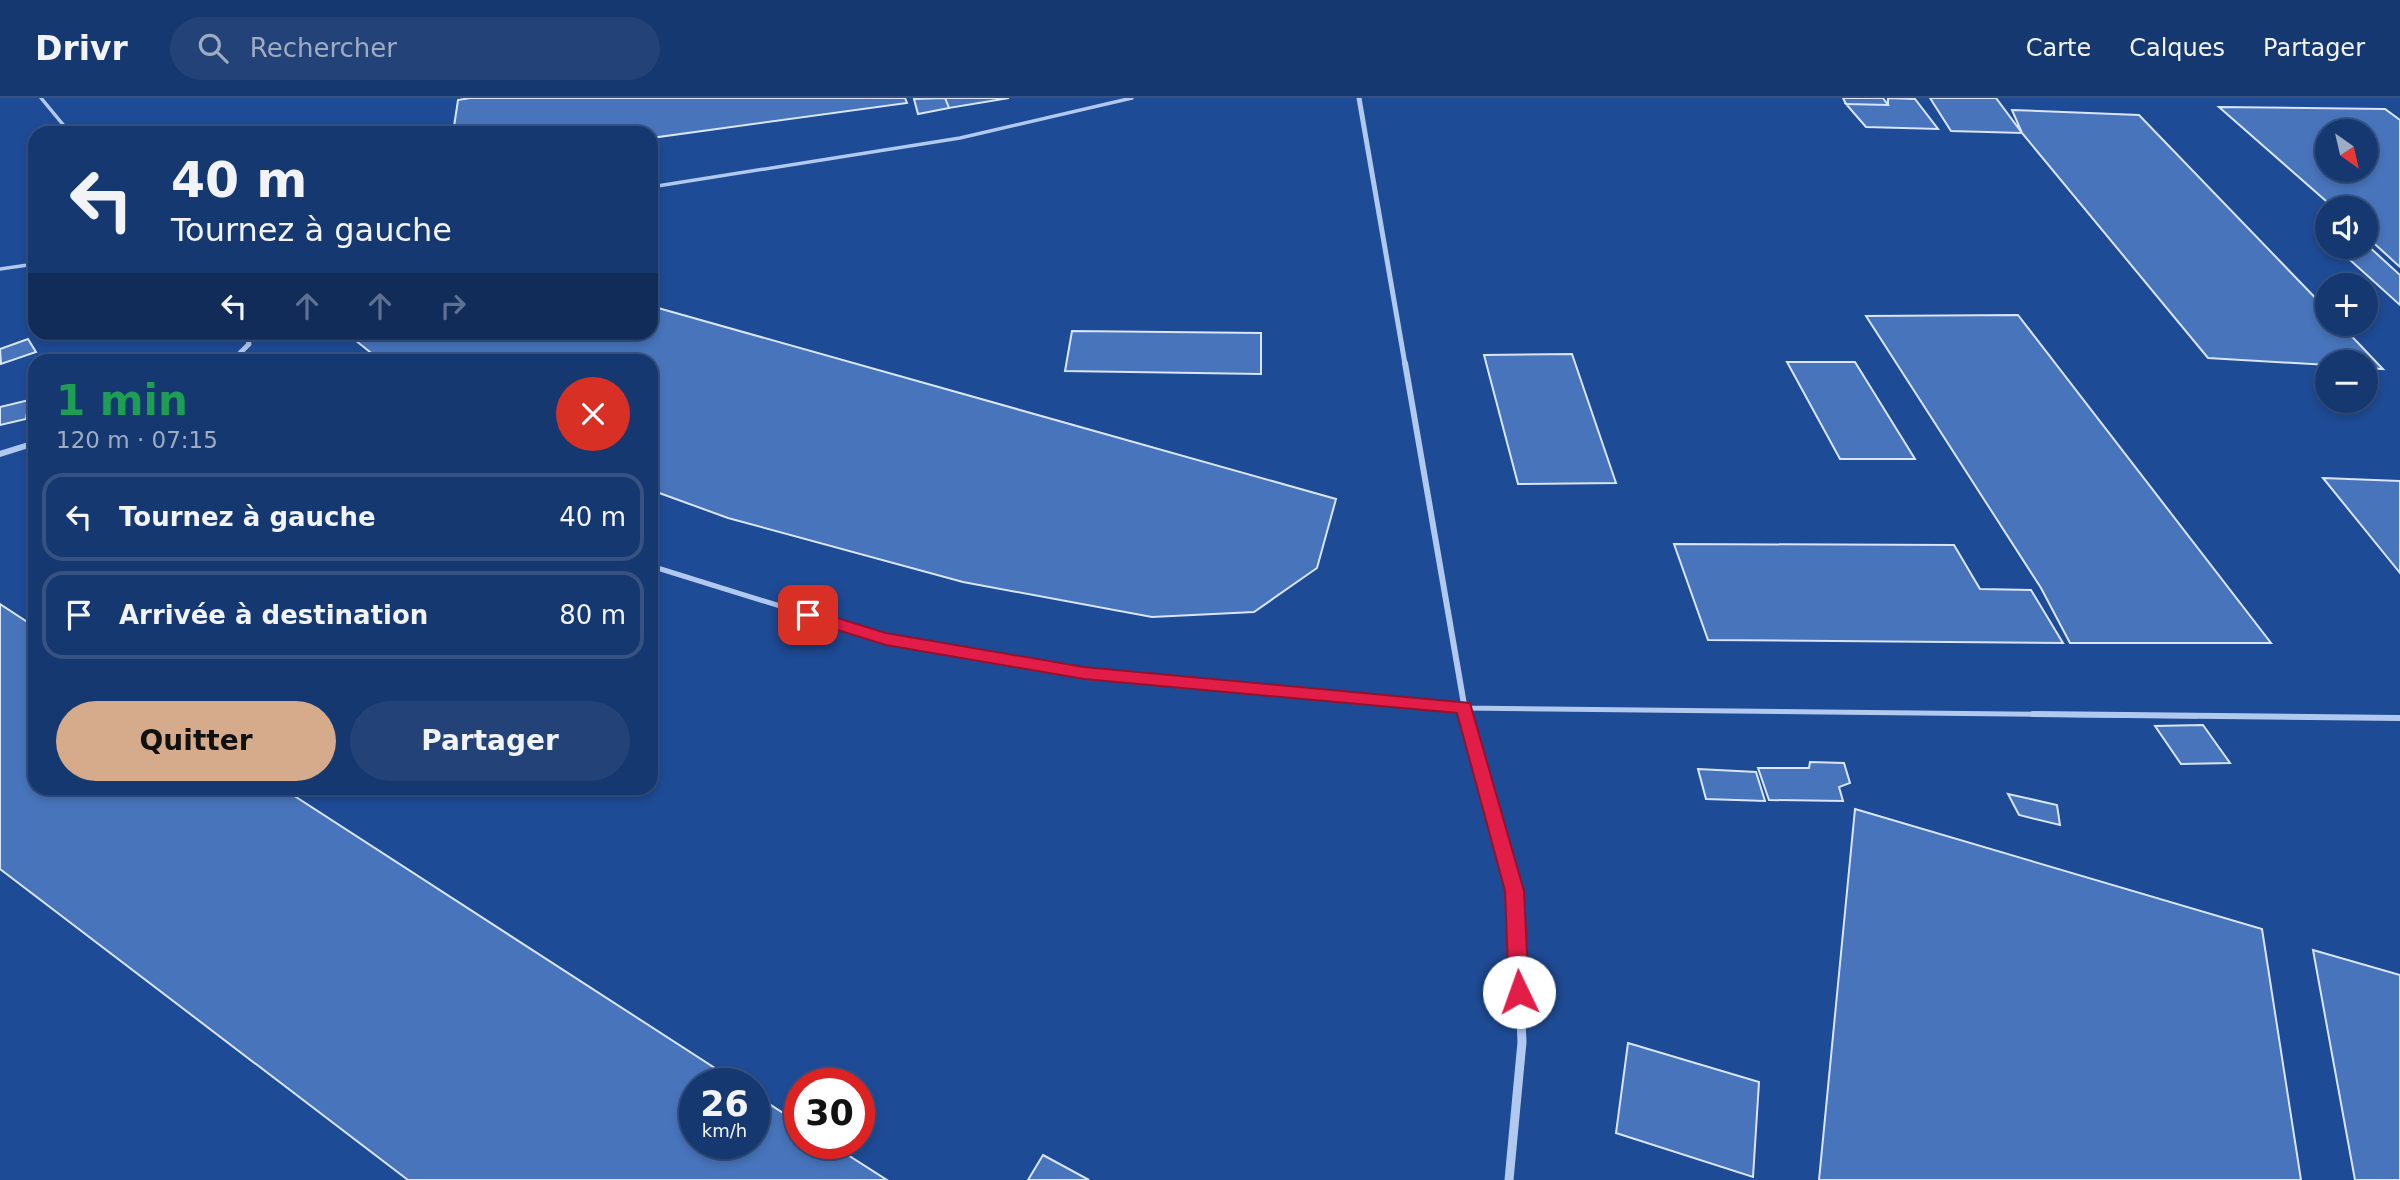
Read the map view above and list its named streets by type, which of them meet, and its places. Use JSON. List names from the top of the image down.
{
  "north": "bottom right",
  "page": {
    "header": "Drivr",
    "search": "Rechercher",
    "nav": ["Carte", "Calques", "Partager"],
    "map_buttons": ["+", "−"],
    "turn": ["40 m", "Tournez à gauche"],
    "heading": ["1 min", "120 m · 07:15"],
    "list": [
      {
        "name": "Tournez à gauche",
        "value": "40 m"
      },
      {
        "name": "Arrivée à destination",
        "value": "80 m"
      }
    ],
    "buttons": ["Quitter", "Partager"],
    "speed": "26 km/h",
    "limit": "30"
  }
}
